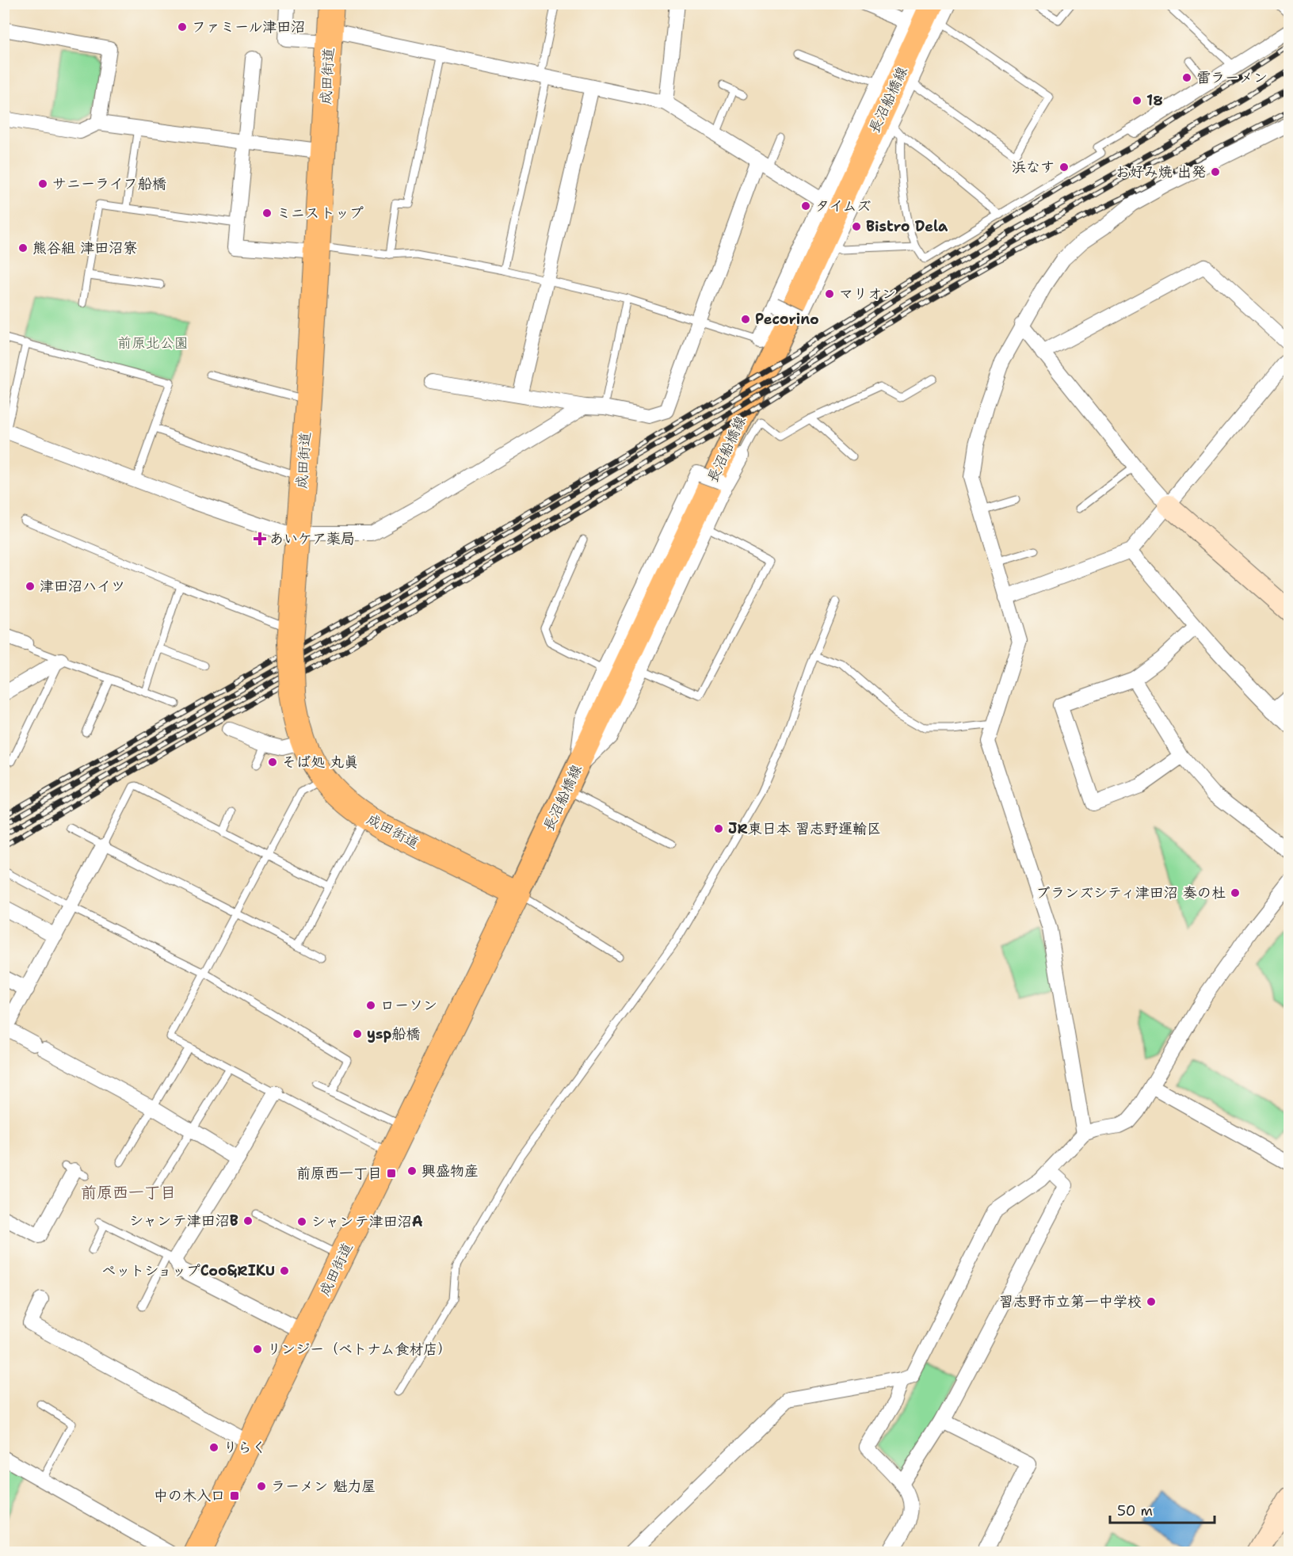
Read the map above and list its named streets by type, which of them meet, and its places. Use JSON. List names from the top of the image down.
{
  "streets": {
    "highway": ["成田街道"],
    "main road": ["長沼船橋線"]
  },
  "crossings": [
    ["成田街道", "長沼船橋線"]
  ],
  "districts": ["前原西一丁目"],
  "parks": ["前原北公園"],
  "places": {
    "other": [
      "ファミール津田沼",
      "雷ラーメン",
      "18",
      "浜なす",
      "お好み焼 出発",
      "サニーライフ船橋",
      "タイムズ",
      "ミニストップ",
      "Bistro Dela",
      "熊谷組 津田沼寮",
      "マリオン",
      "Pecorino",
      "津田沼ハイツ",
      "そば処 丸眞",
      "JR東日本 習志野運輸区",
      "ブランズシティ津田沼 奏の杜",
      "ローソン",
      "ysp船橋",
      "興盛物産",
      "シャンテ津田沼B",
      "シャンテ津田沼A",
      "ペットショップCoo&RIKU",
      "習志野市立第一中学校",
      "リンジー（ベトナム食材店）",
      "りらく",
      "ラーメン 魁力屋"
    ],
    "health": ["あいケア薬局"],
    "transit": ["前原西一丁目", "中の木入口"]
  },
  "scale_bar": "50 m"
}
